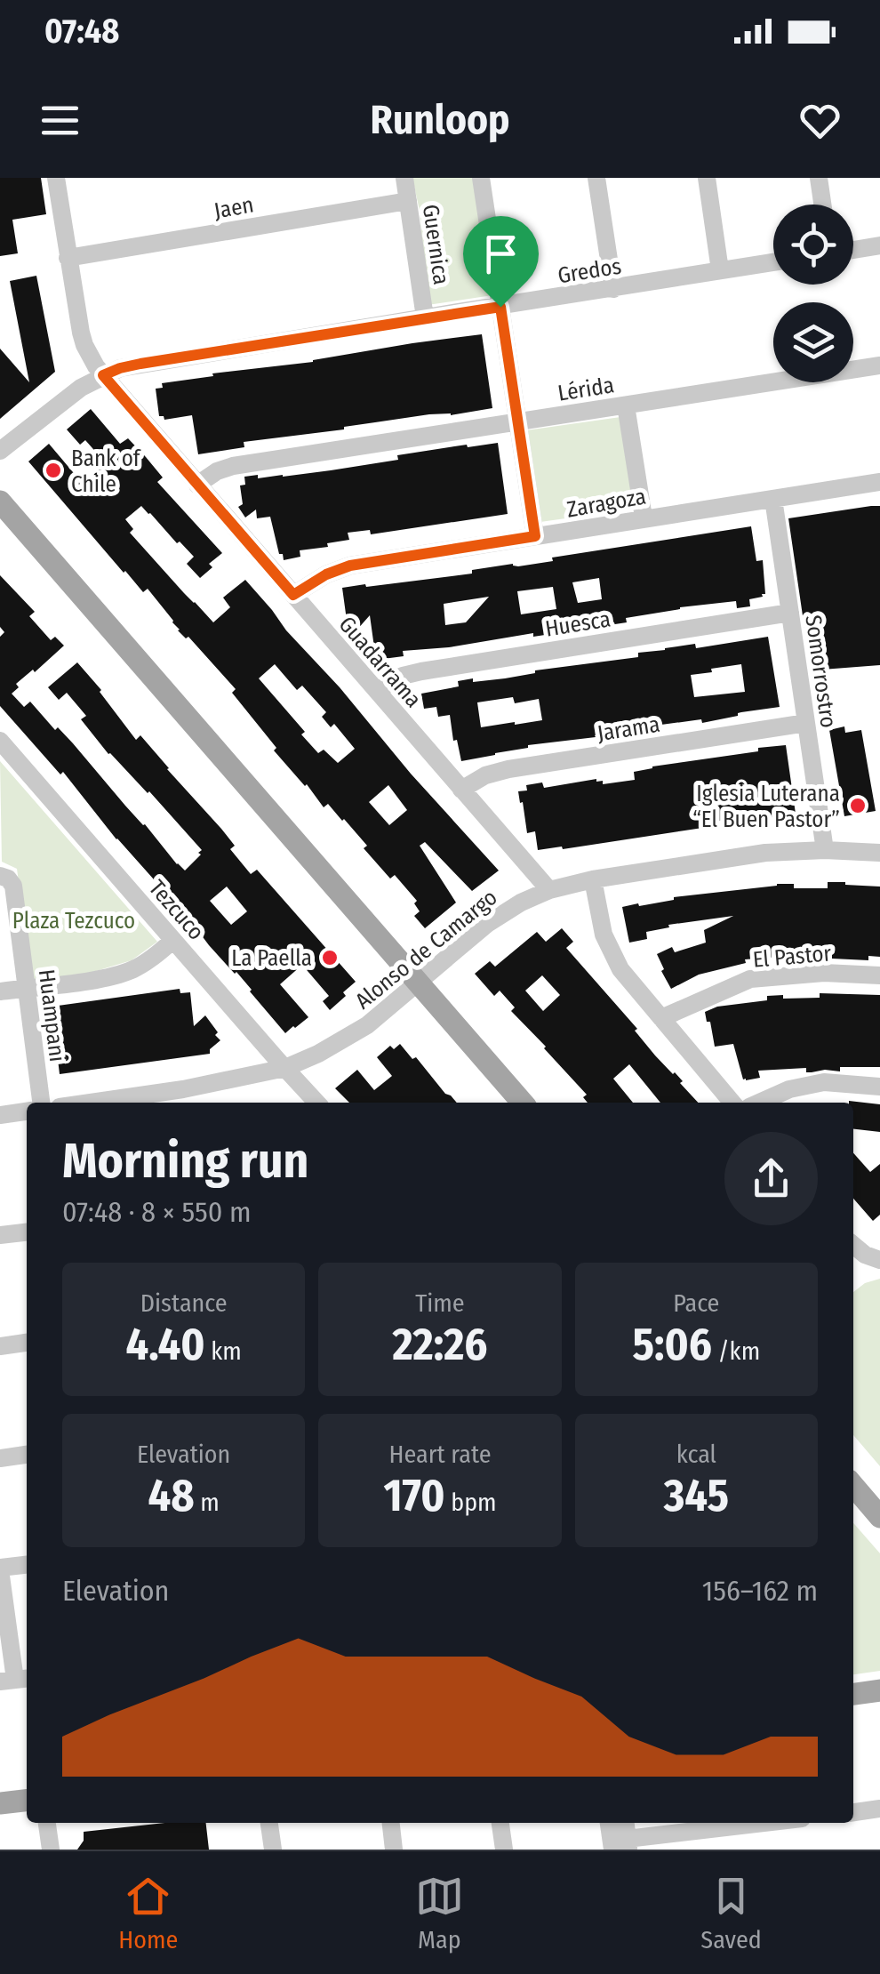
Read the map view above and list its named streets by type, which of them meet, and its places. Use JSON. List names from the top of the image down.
{
  "streets": {
    "street": [
      "Jaen",
      "Guernica",
      "Gredos",
      "Lérida",
      "Zaragoza",
      "Huesca",
      "Guadarrama",
      "Somorrostro",
      "Jarama",
      "Tezcuco",
      "Alonso de Camargo",
      "El Pastor",
      "Huampani"
    ]
  },
  "crossings": [
    ["Jaen", "Guernica"],
    ["Jaen", "Guadarrama"],
    ["Guernica", "Gredos"],
    ["Gredos", "Guadarrama"],
    ["Lérida", "Guadarrama"],
    ["Zaragoza", "Guadarrama"],
    ["Zaragoza", "Somorrostro"],
    ["Huesca", "Guadarrama"],
    ["Huesca", "Somorrostro"],
    ["Guadarrama", "Jarama"],
    ["Guadarrama", "Alonso de Camargo"],
    ["Somorrostro", "Jarama"],
    ["Somorrostro", "Alonso de Camargo"],
    ["Tezcuco", "Alonso de Camargo"]
  ],
  "parks": ["Plaza Tezcuco"],
  "places": ["Bank of Chile", "Iglesia Luterana “El Buen Pastor”", "La Paella"],
  "page": {
    "status": "07:48",
    "header": "Runloop",
    "heading": ["Morning run", "07:48 · 8 × 550 m"],
    "stats": [
      ["Distance", "4.40 km"],
      ["Time", "22:26"],
      ["Pace", "5:06 /km"],
      ["Elevation", "48 m"],
      ["Heart rate", "170 bpm"],
      ["kcal", "345"]
    ],
    "chart": ["Elevation", "156–162 m"],
    "tabs": ["Home", "Map", "Saved"]
  }
}
